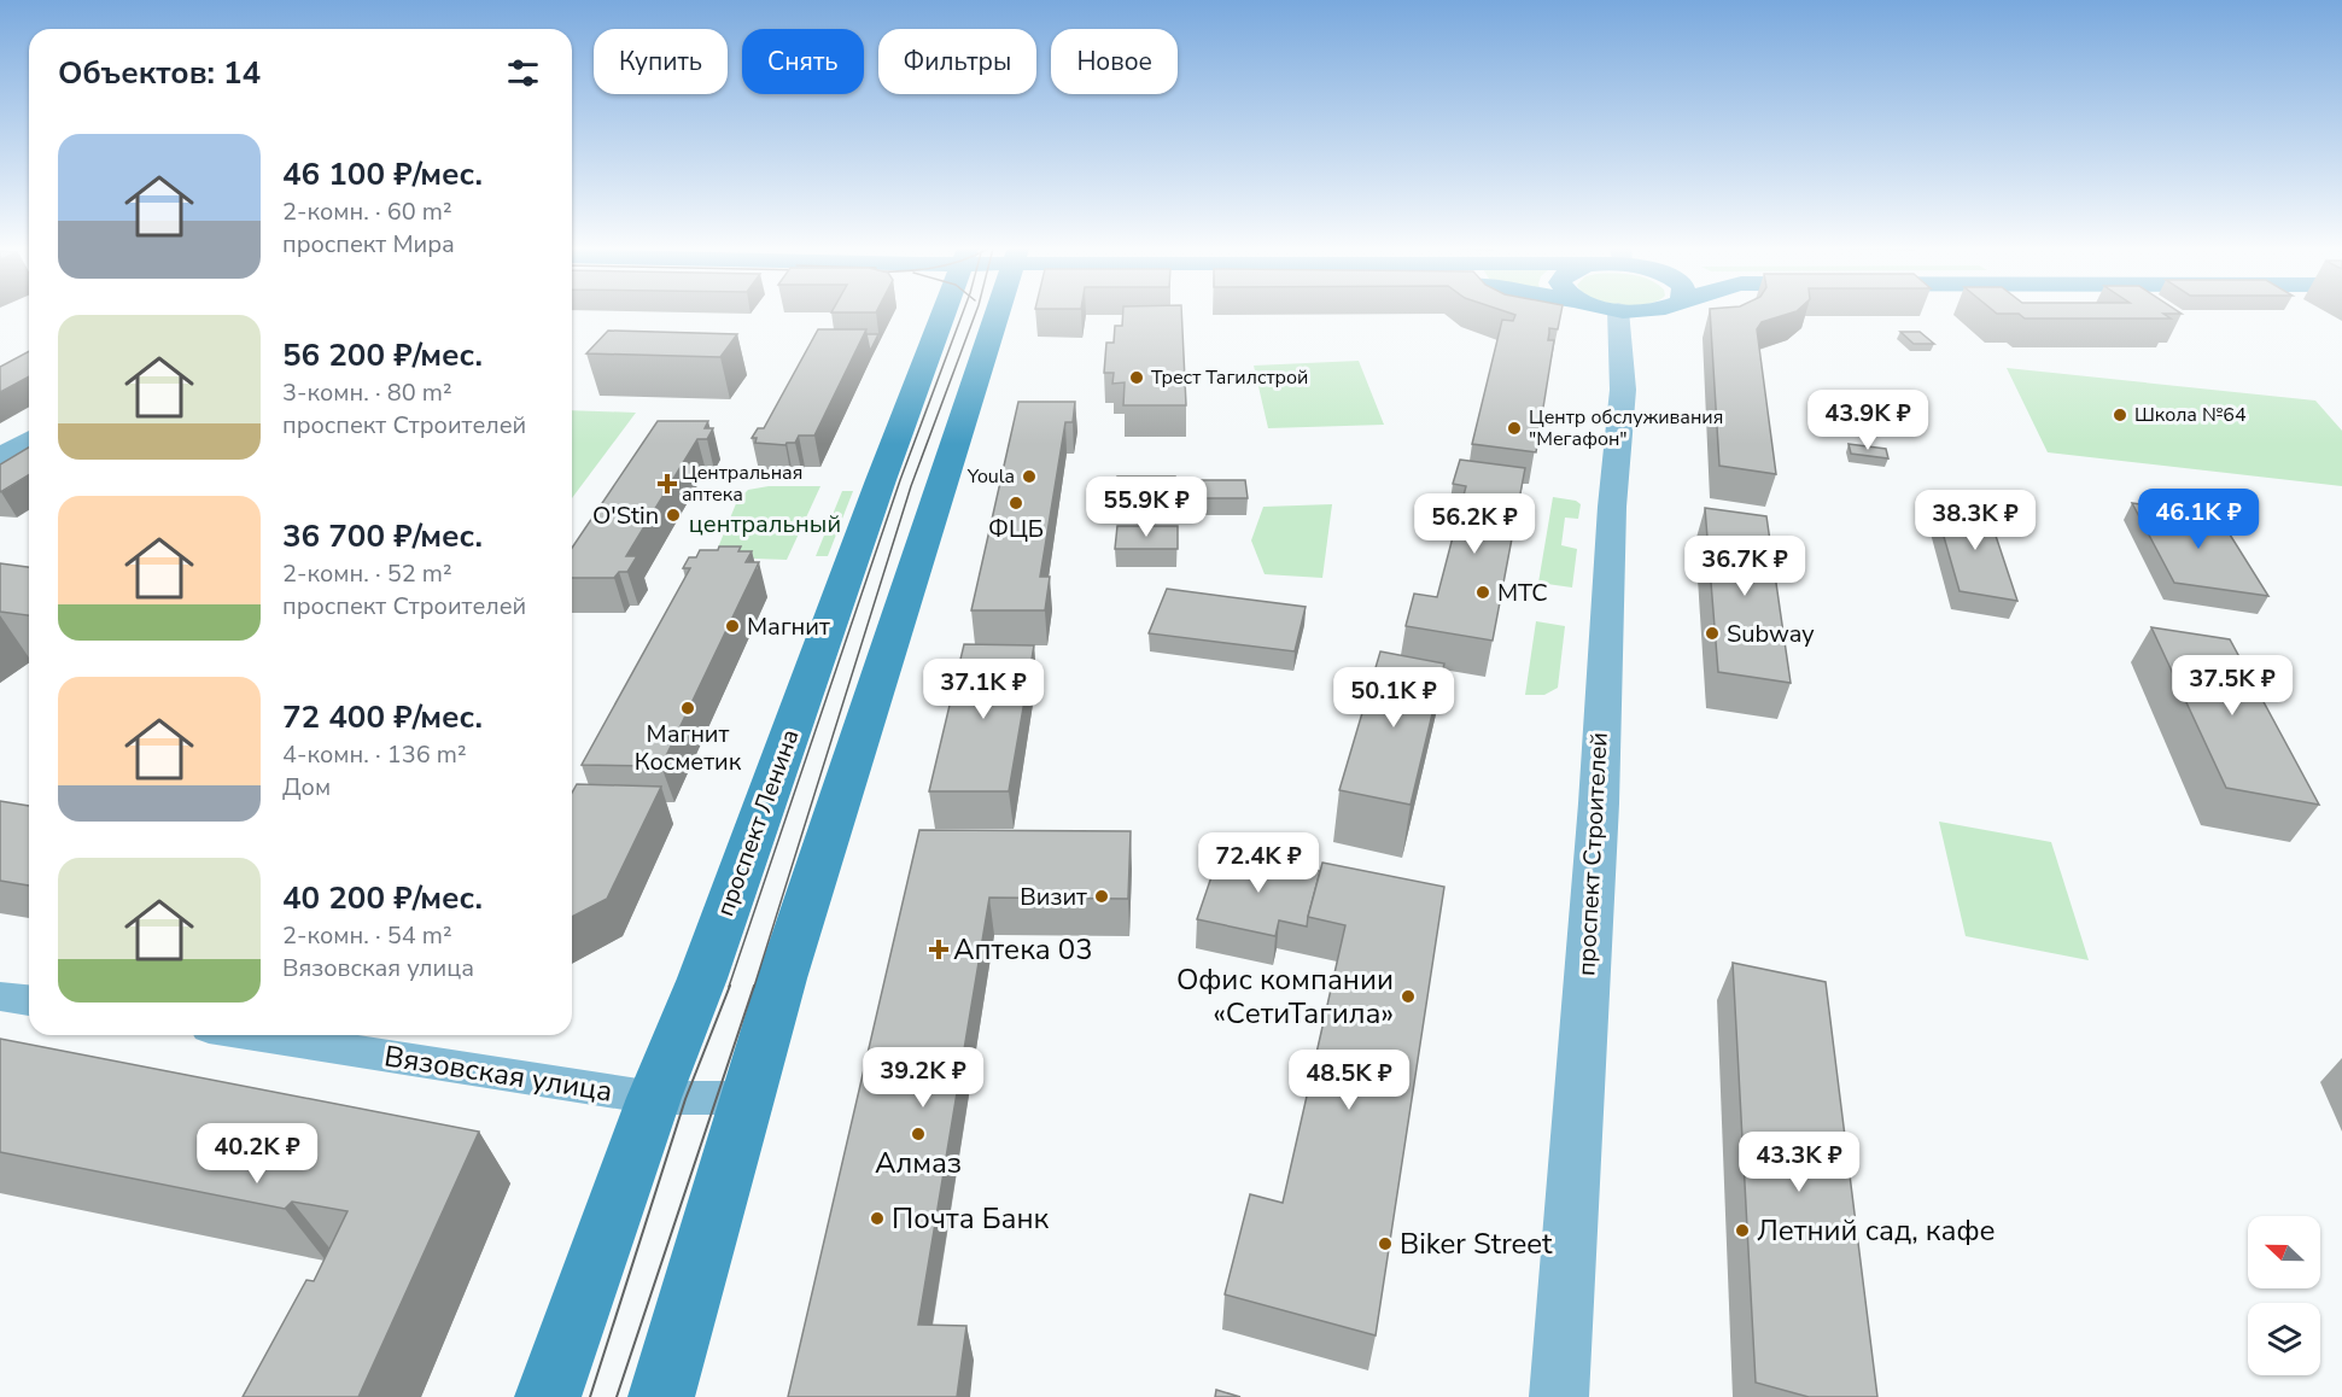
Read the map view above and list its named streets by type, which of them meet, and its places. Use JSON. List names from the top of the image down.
{
  "streets": {
    "main road": ["проспект Ленина"],
    "street": ["проспект Строителей", "Вязовская улица"]
  },
  "crossings": [
    ["проспект Ленина", "Вязовская улица"]
  ],
  "parks": ["центральный"],
  "places": {
    "other": [
      "Трест Тагилстрой",
      "Школа №64",
      "Центр обслуживания \"Мегафон\"",
      "Youla",
      "ФЦБ",
      "O'Stin",
      "МТС",
      "Магнит",
      "Subway",
      "Магнит Косметик",
      "Визит",
      "Офис компании «СетиТагила»",
      "Алмаз",
      "Почта Банк",
      "Летний сад, кафе",
      "Biker Street"
    ],
    "health": ["Центральная аптека", "Аптека 03"]
  },
  "north": "left",
  "page": {
    "chip": [
      "Купить",
      "Снять",
      "Фильтры",
      "Новое"
    ],
    "heading": "Объектов: 14",
    "list": [
      {
        "name": "46 100 ₽/мес.",
        "note": "2-комн. · 60 m² · проспект Мира"
      },
      {
        "name": "56 200 ₽/мес.",
        "note": "3-комн. · 80 m² · проспект Строителей"
      },
      {
        "name": "36 700 ₽/мес.",
        "note": "2-комн. · 52 m² · проспект Строителей"
      },
      {
        "name": "72 400 ₽/мес.",
        "note": "4-комн. · 136 m² · Дом"
      },
      {
        "name": "40 200 ₽/мес.",
        "note": "2-комн. · 54 m² · Вязовская улица"
      }
    ],
    "price": [
      "43.9K ₽",
      "55.9K ₽",
      "46.1K ₽",
      "38.3K ₽",
      "56.2K ₽",
      "36.7K ₽",
      "37.5K ₽",
      "37.1K ₽",
      "50.1K ₽",
      "72.4K ₽",
      "39.2K ₽",
      "48.5K ₽",
      "40.2K ₽",
      "43.3K ₽"
    ]
  }
}
